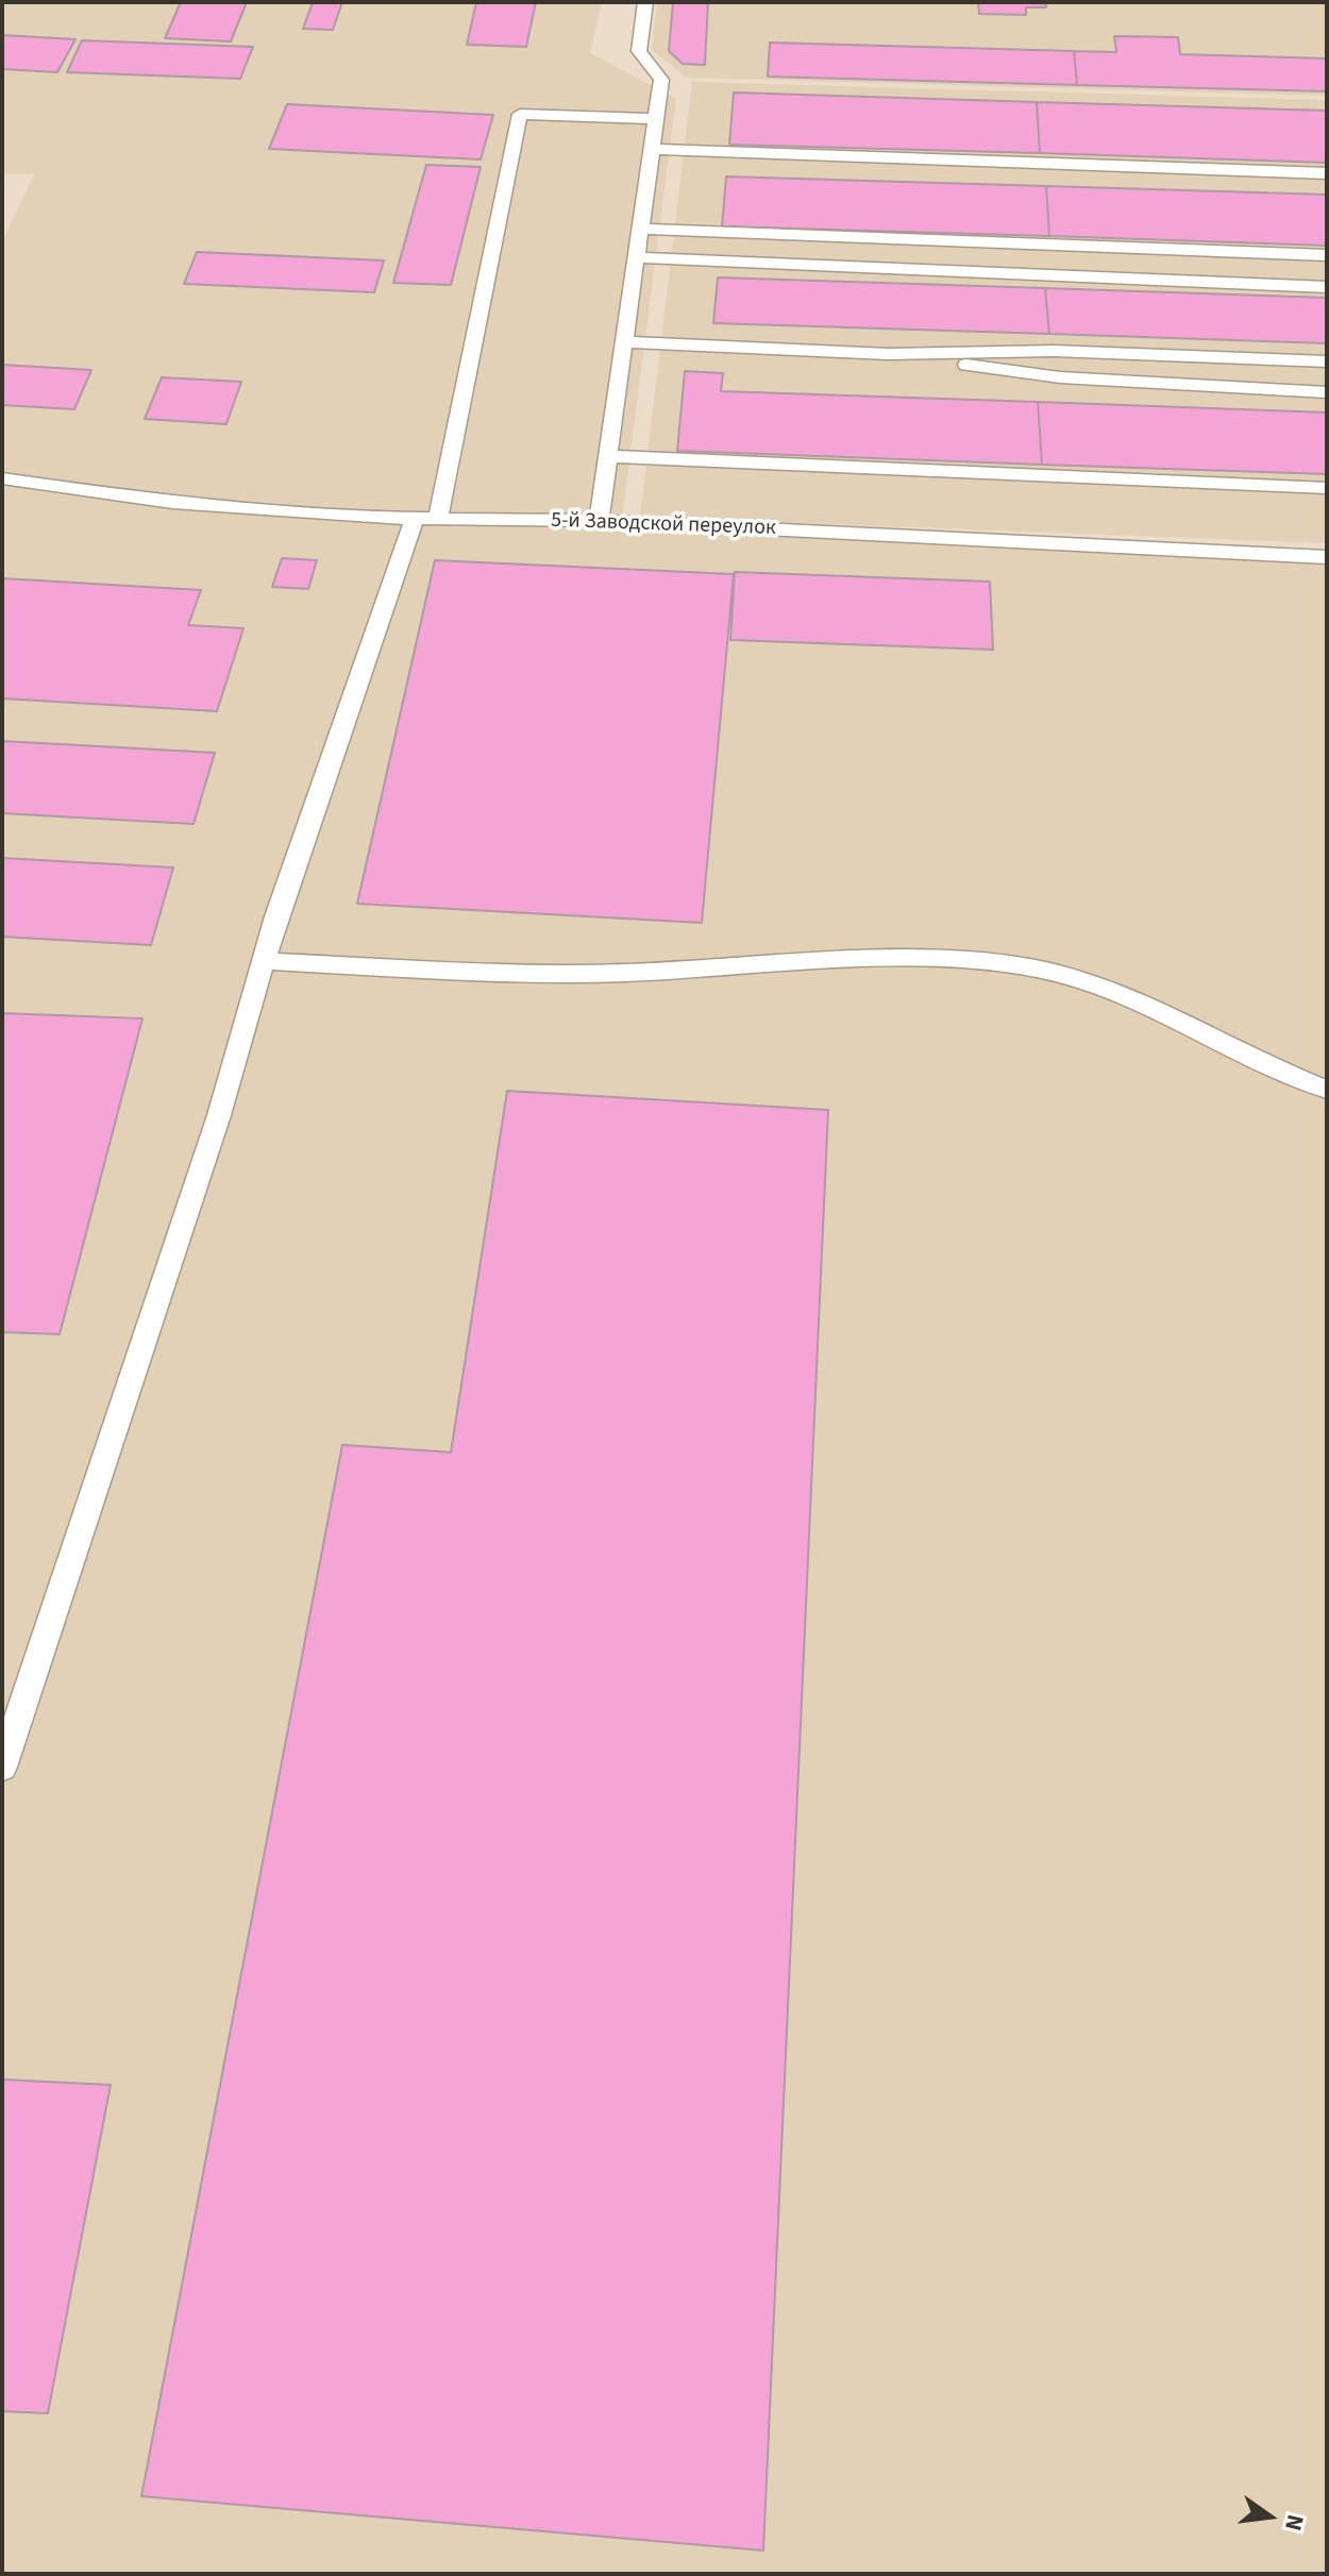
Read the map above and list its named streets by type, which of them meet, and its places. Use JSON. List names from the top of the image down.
{
  "streets": {
    "lane": ["5-й Заводской переулок"]
  },
  "north": "right"
}
